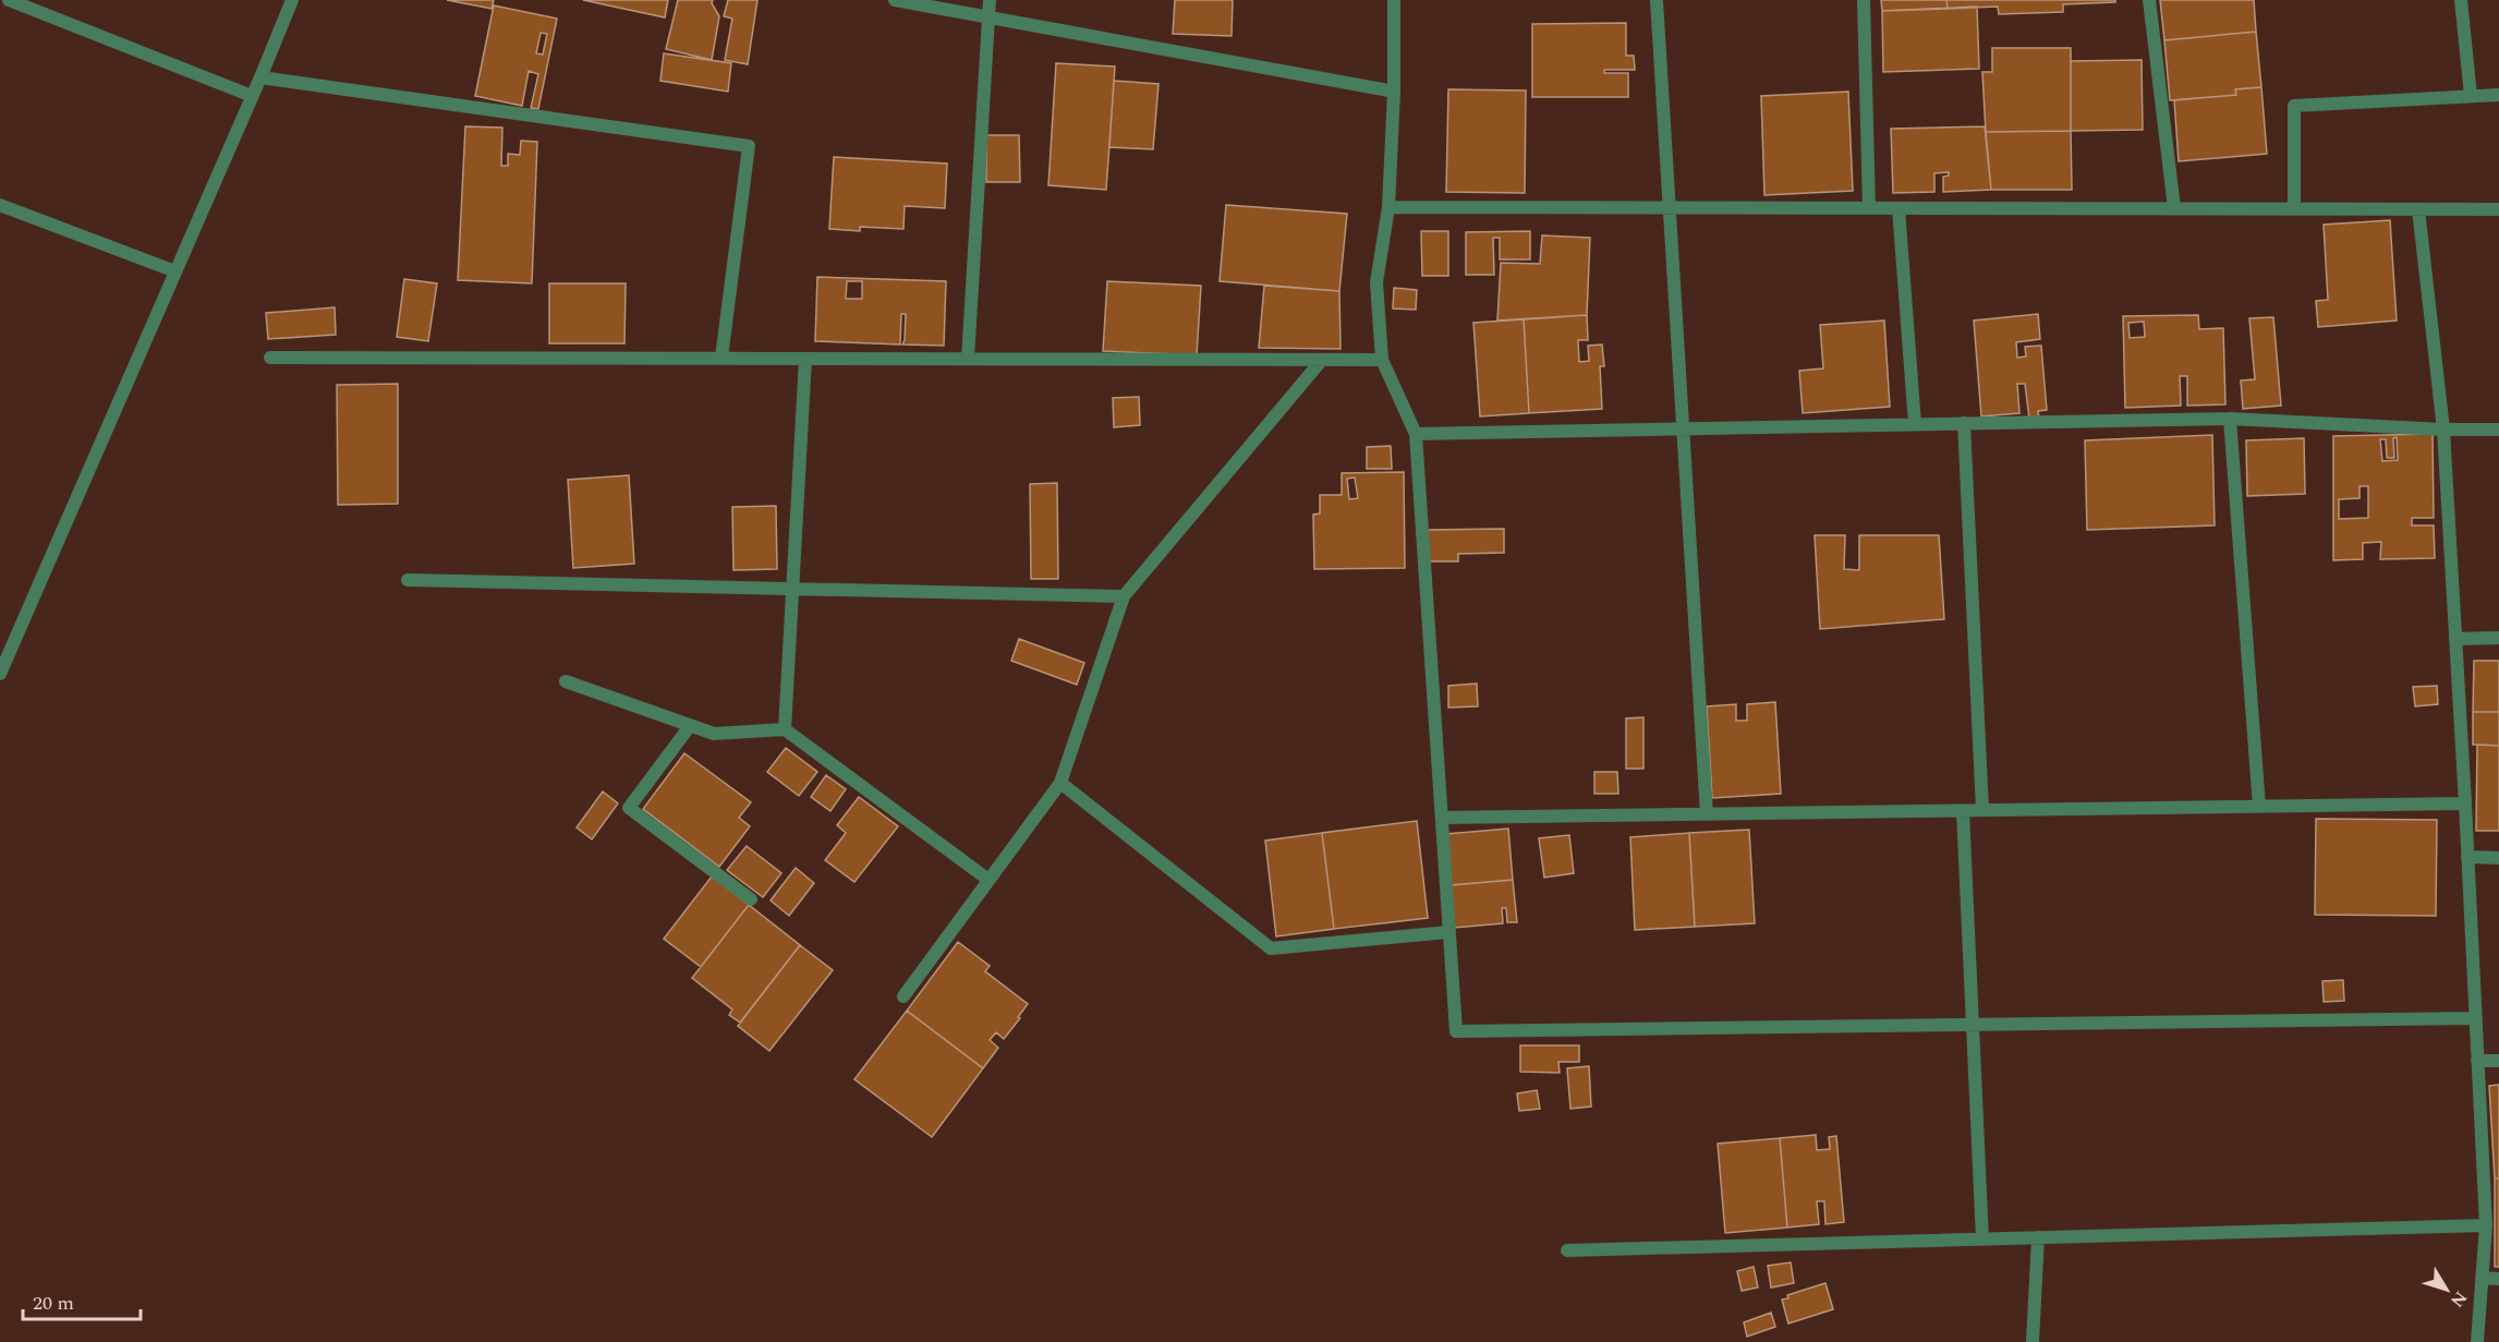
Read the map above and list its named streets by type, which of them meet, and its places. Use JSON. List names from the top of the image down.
{
  "scale_bar": "20 m",
  "north": "bottom right"
}
